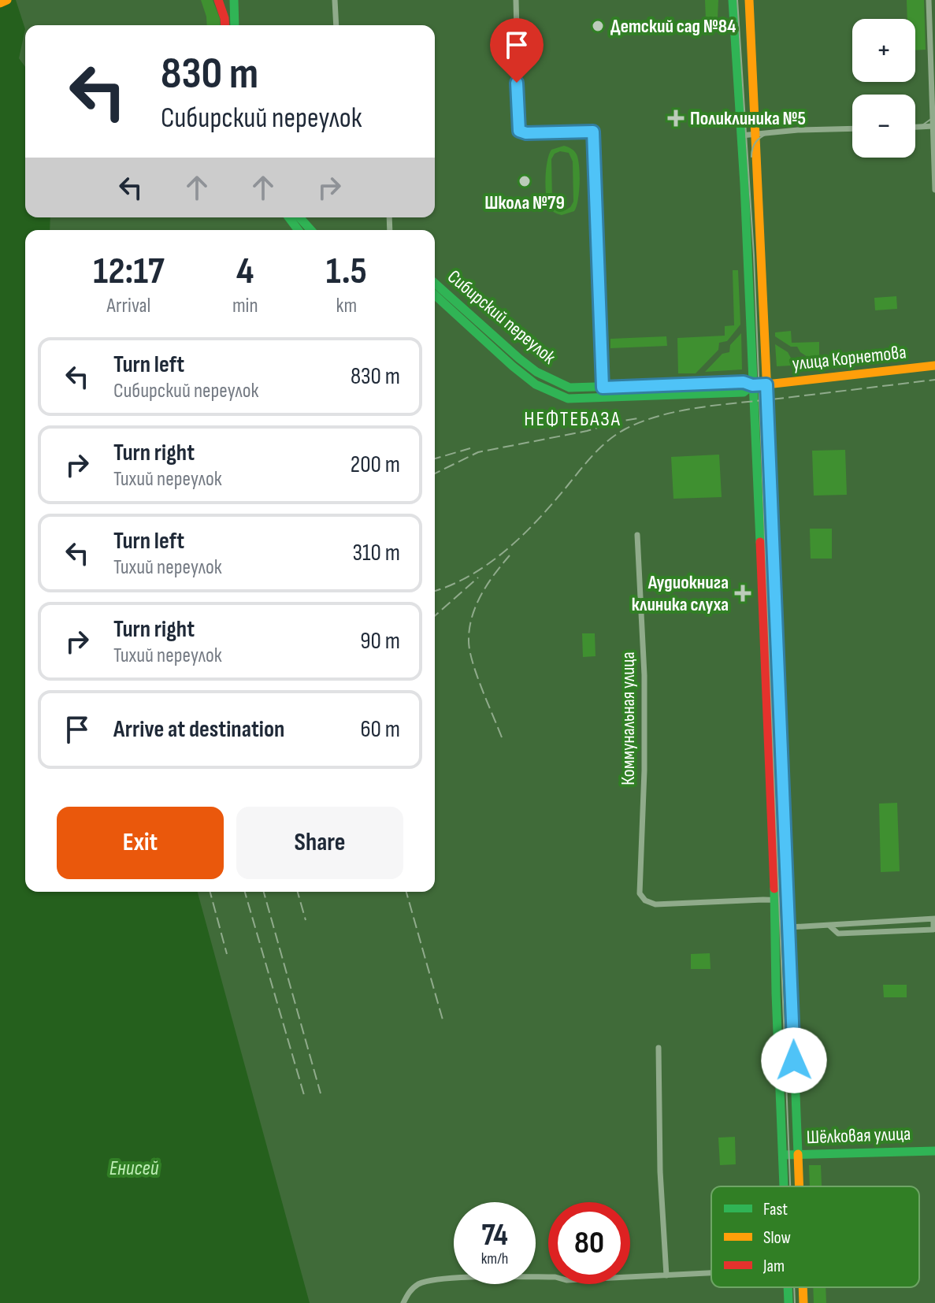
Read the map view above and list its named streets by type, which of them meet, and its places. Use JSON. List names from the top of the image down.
{
  "streets": {
    "main road": ["Сибирский переулок", "улица Корнетова", "Шёлковая улица"],
    "street": ["Коммунальная улица"]
  },
  "crossings": [
    ["Сибирский переулок", "улица Корнетова"]
  ],
  "districts": ["НЕФТЕБАЗА"],
  "water": ["Енисей"],
  "places": {
    "other": ["Детский сад №84", "Школа №79"],
    "health": ["Поликлиника №5", "Аудиокнига клиника слуха"]
  },
  "legend": ["Fast", "Slow", "Jam"],
  "page": {
    "map_buttons": ["+", "−"],
    "turn": ["830 m", "Сибирский переулок"],
    "eta": [
      "12:17",
      "Arrival",
      "4",
      "min",
      "1.5",
      "km"
    ],
    "list": [
      {
        "name": "Turn left",
        "note": "Сибирский переулок",
        "value": "830 m"
      },
      {
        "name": "Turn right",
        "note": "Тихий переулок",
        "value": "200 m"
      },
      {
        "name": "Turn left",
        "note": "Тихий переулок",
        "value": "310 m"
      },
      {
        "name": "Turn right",
        "note": "Тихий переулок",
        "value": "90 m"
      },
      {
        "name": "Arrive at destination",
        "value": "60 m"
      }
    ],
    "buttons": ["Exit", "Share"],
    "speed": "74 km/h",
    "limit": "80"
  }
}
